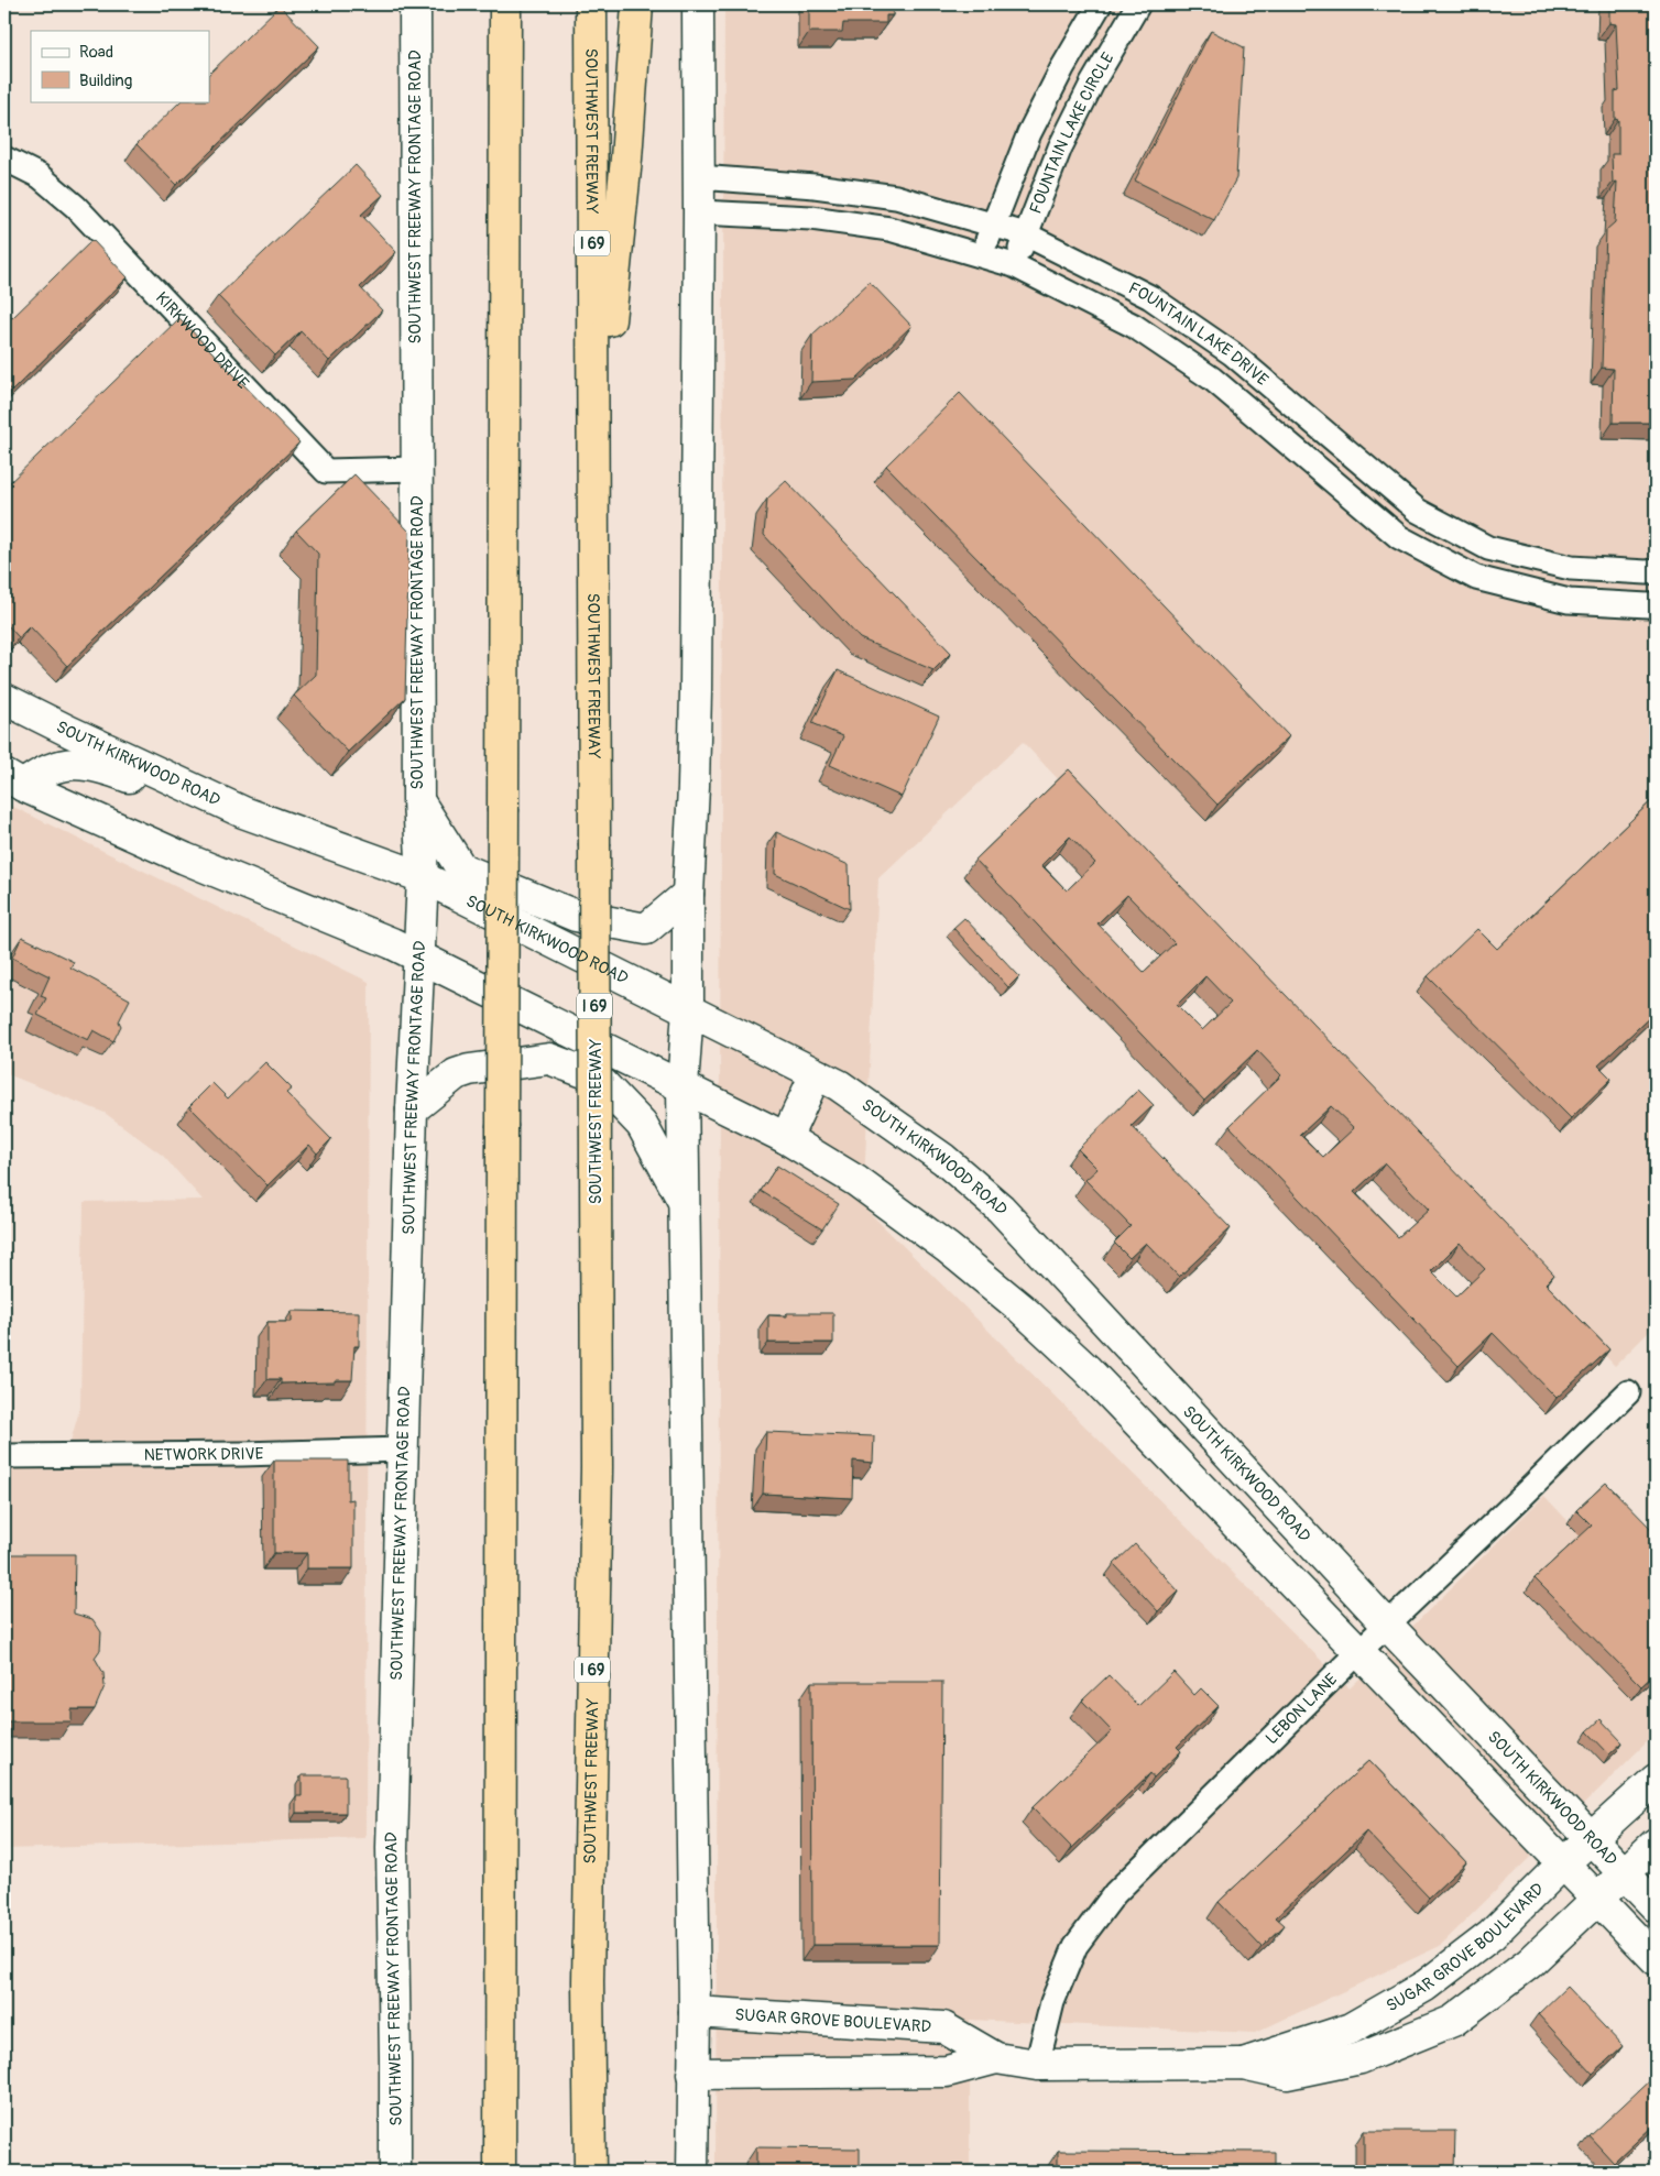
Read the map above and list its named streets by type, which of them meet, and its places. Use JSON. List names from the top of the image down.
{
  "streets": {
    "highway": ["SOUTHWEST FREEWAY", "I 69"],
    "main road": ["SOUTHWEST FREEWAY FRONTAGE ROAD", "SOUTH KIRKWOOD ROAD", "SUGAR GROVE BOULEVARD"],
    "street": [
      "FOUNTAIN LAKE CIRCLE",
      "FOUNTAIN LAKE DRIVE",
      "KIRKWOOD DRIVE",
      "NETWORK DRIVE",
      "LEBON LANE"
    ]
  },
  "crossings": [
    ["FOUNTAIN LAKE CIRCLE", "FOUNTAIN LAKE DRIVE"],
    ["SOUTHWEST FREEWAY FRONTAGE ROAD", "KIRKWOOD DRIVE"],
    ["SOUTHWEST FREEWAY FRONTAGE ROAD", "SOUTH KIRKWOOD ROAD"],
    ["SOUTHWEST FREEWAY FRONTAGE ROAD", "NETWORK DRIVE"],
    ["SOUTH KIRKWOOD ROAD", "LEBON LANE"],
    ["SOUTH KIRKWOOD ROAD", "SUGAR GROVE BOULEVARD"],
    ["LEBON LANE", "SUGAR GROVE BOULEVARD"]
  ],
  "legend": ["Road", "Building"]
}
